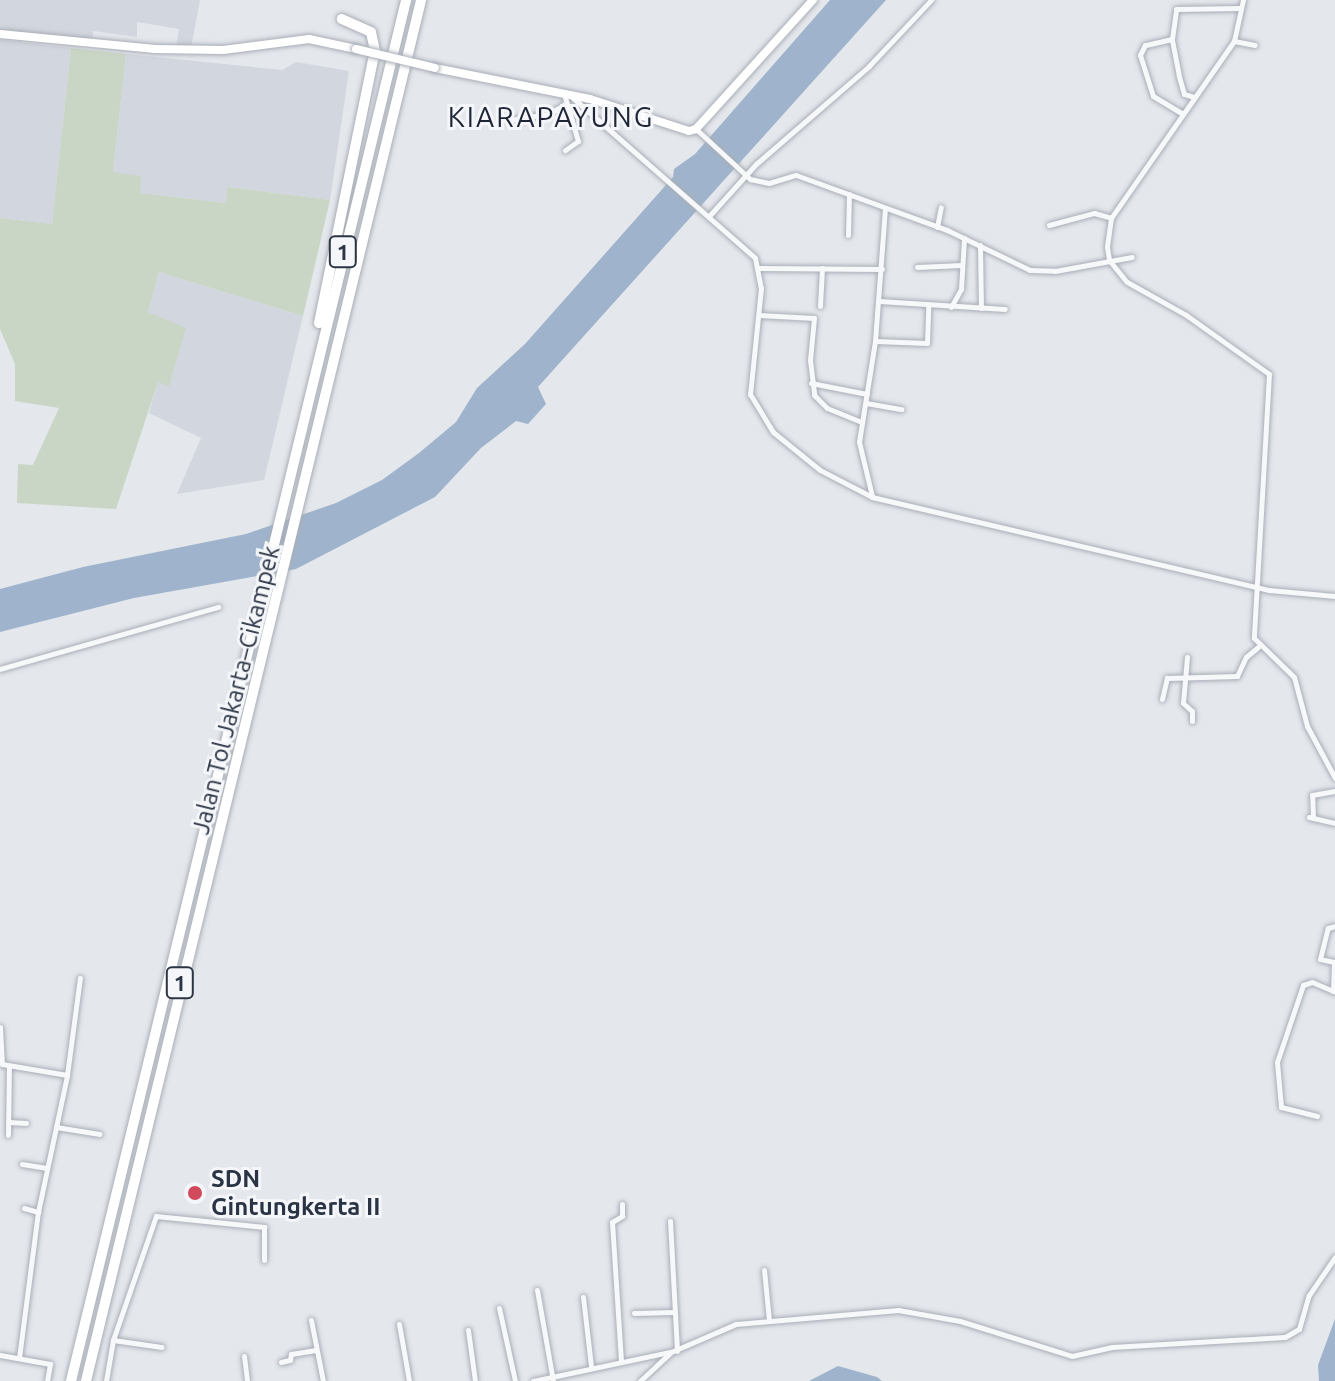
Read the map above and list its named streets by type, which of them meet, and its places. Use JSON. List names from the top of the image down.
{
  "streets": {
    "highway": ["1", "Jalan Tol Jakarta–Cikampek"]
  },
  "districts": ["KIARAPAYUNG"],
  "places": ["SDN Gintungkerta II"]
}
